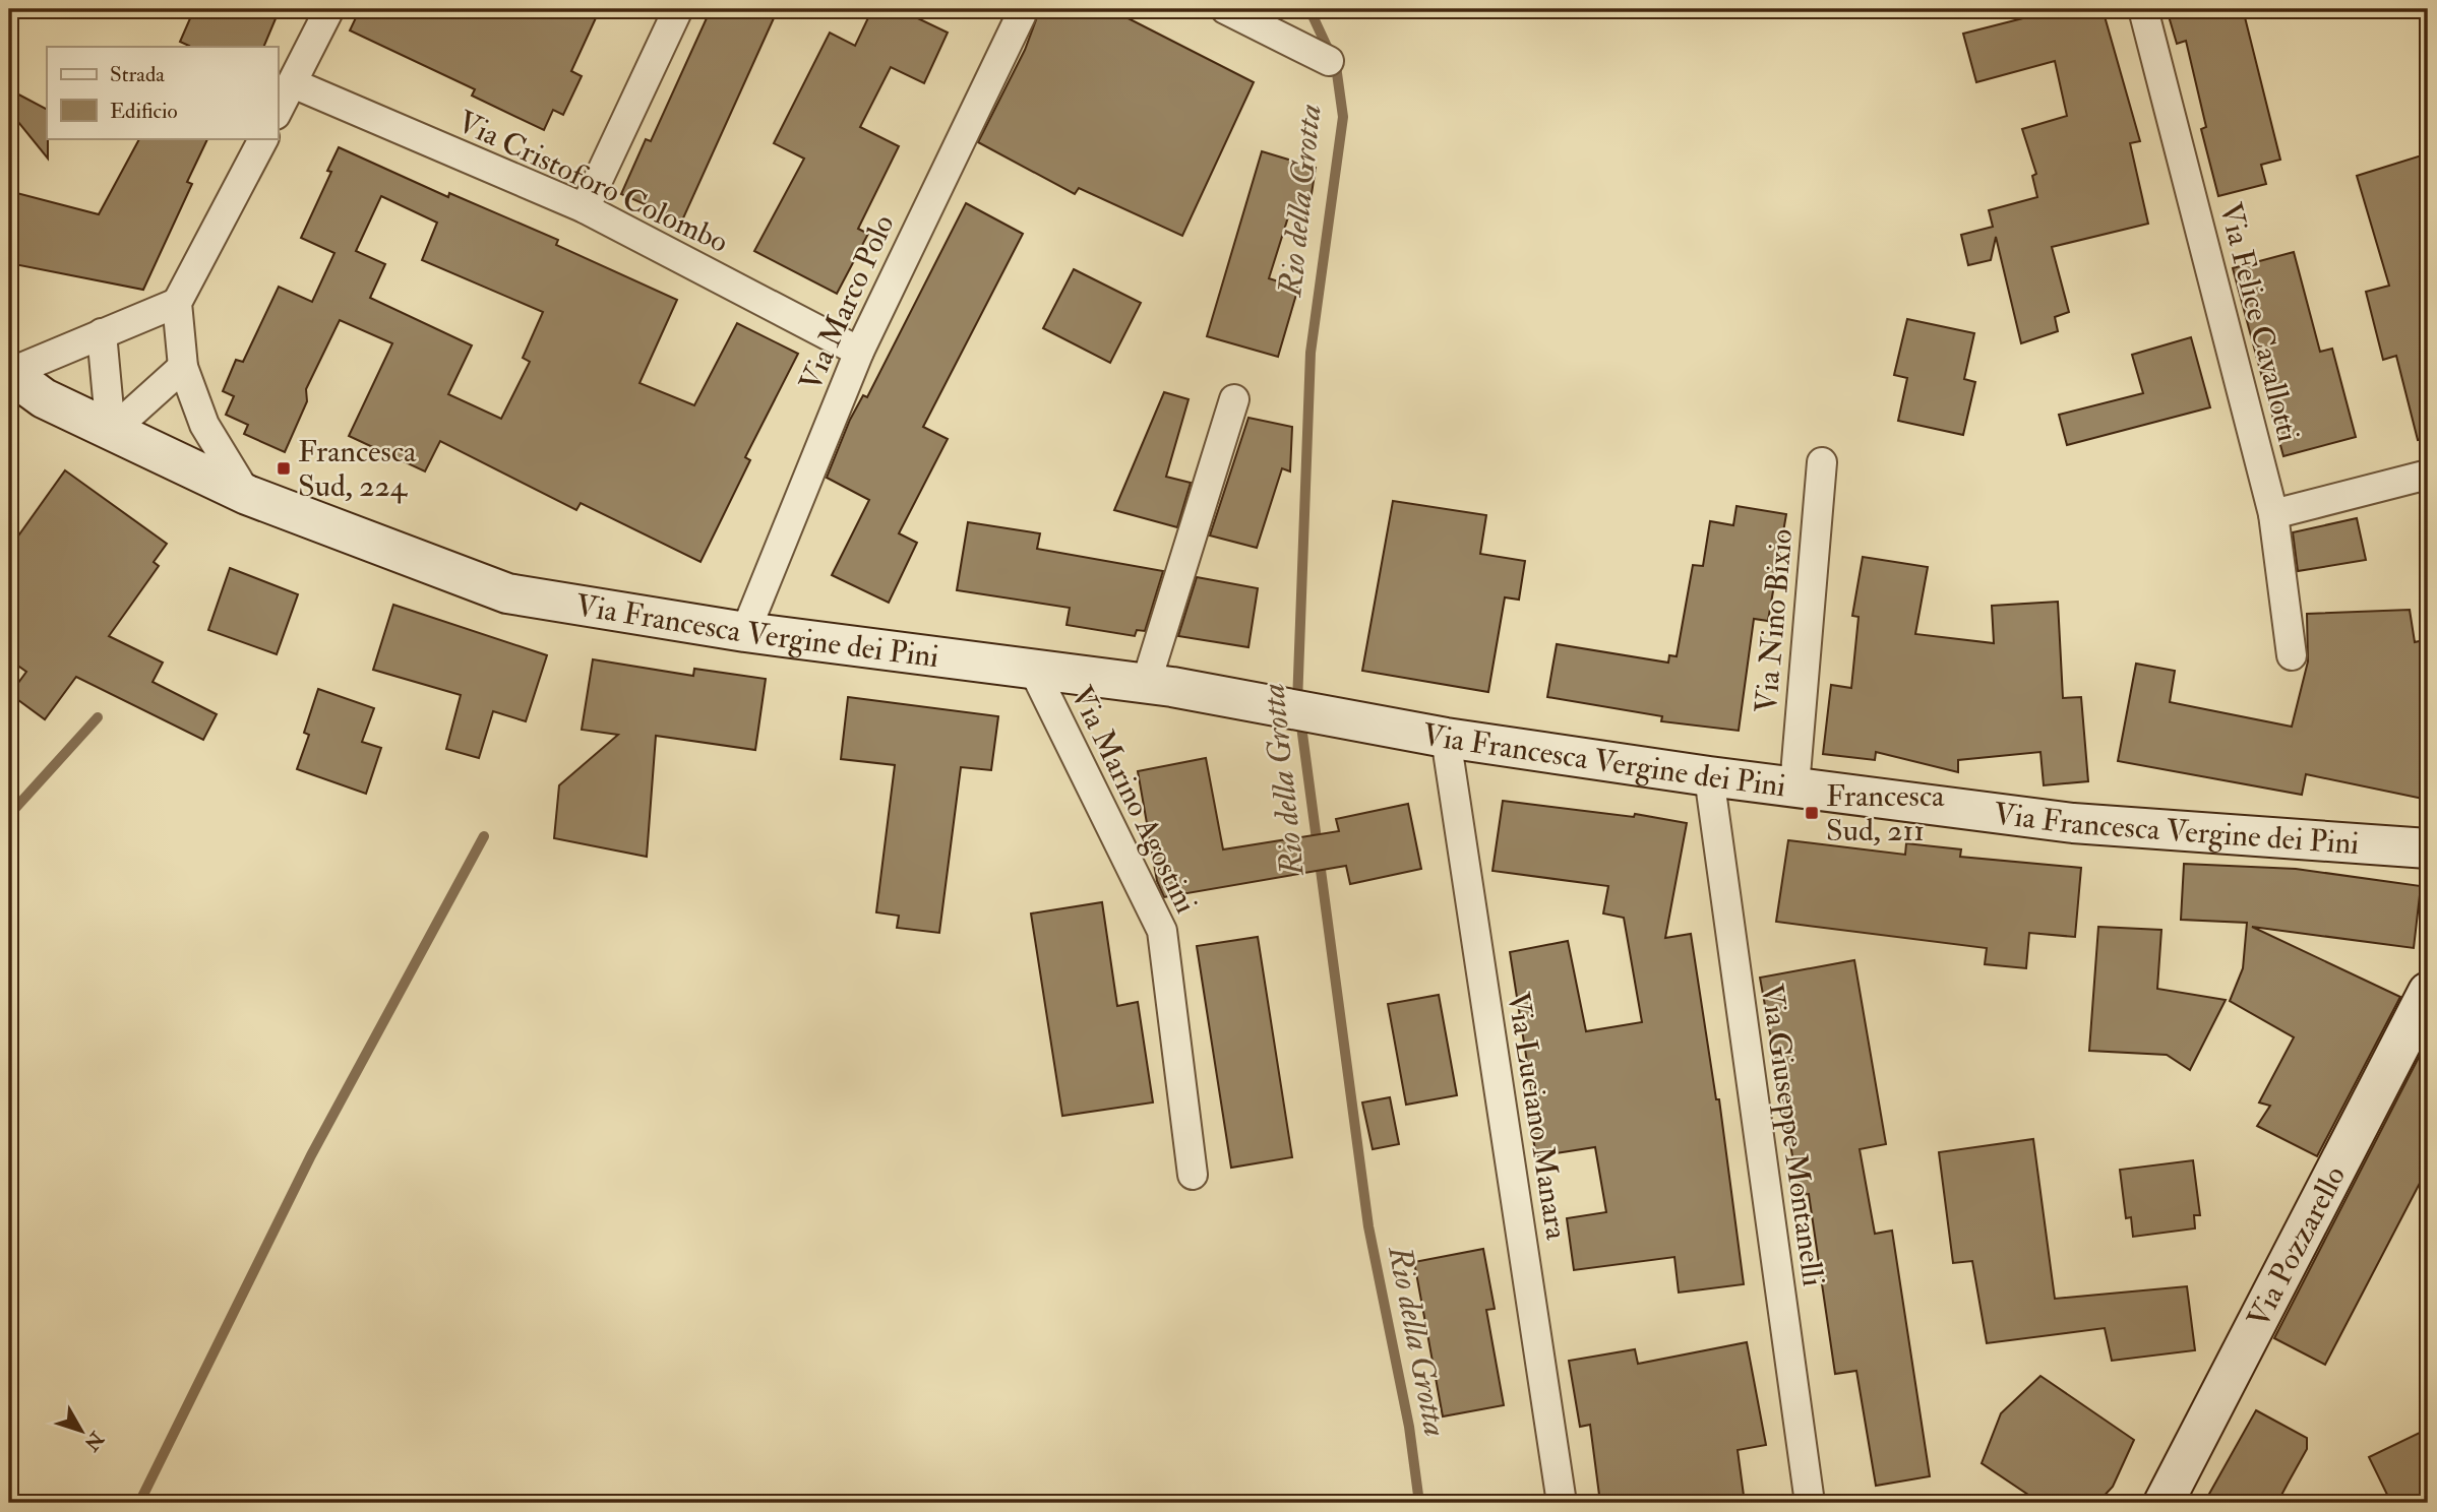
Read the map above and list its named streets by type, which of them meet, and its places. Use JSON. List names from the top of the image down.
{
  "streets": {
    "street": [
      "Via Cristoforo Colombo",
      "Via Marco Polo",
      "Via Felice Cavallotti",
      "Via Nino Bixio",
      "Via Francesca Vergine dei Pini",
      "Via Marino Agostini",
      "Via Luciano Manara",
      "Via Giuseppe Montanelli",
      "Via Pozzarello"
    ]
  },
  "crossings": [
    ["Via Cristoforo Colombo", "Via Marco Polo"],
    ["Via Marco Polo", "Via Francesca Vergine dei Pini"],
    ["Via Nino Bixio", "Via Francesca Vergine dei Pini"],
    ["Via Francesca Vergine dei Pini", "Via Marino Agostini"],
    ["Via Francesca Vergine dei Pini", "Via Luciano Manara"],
    ["Via Francesca Vergine dei Pini", "Via Giuseppe Montanelli"]
  ],
  "water": ["Rio della Grotta"],
  "places": {
    "transit": ["Francesca Sud, 224", "Francesca Sud, 211"]
  },
  "legend": ["Strada", "Edificio"],
  "north": "bottom right"
}
